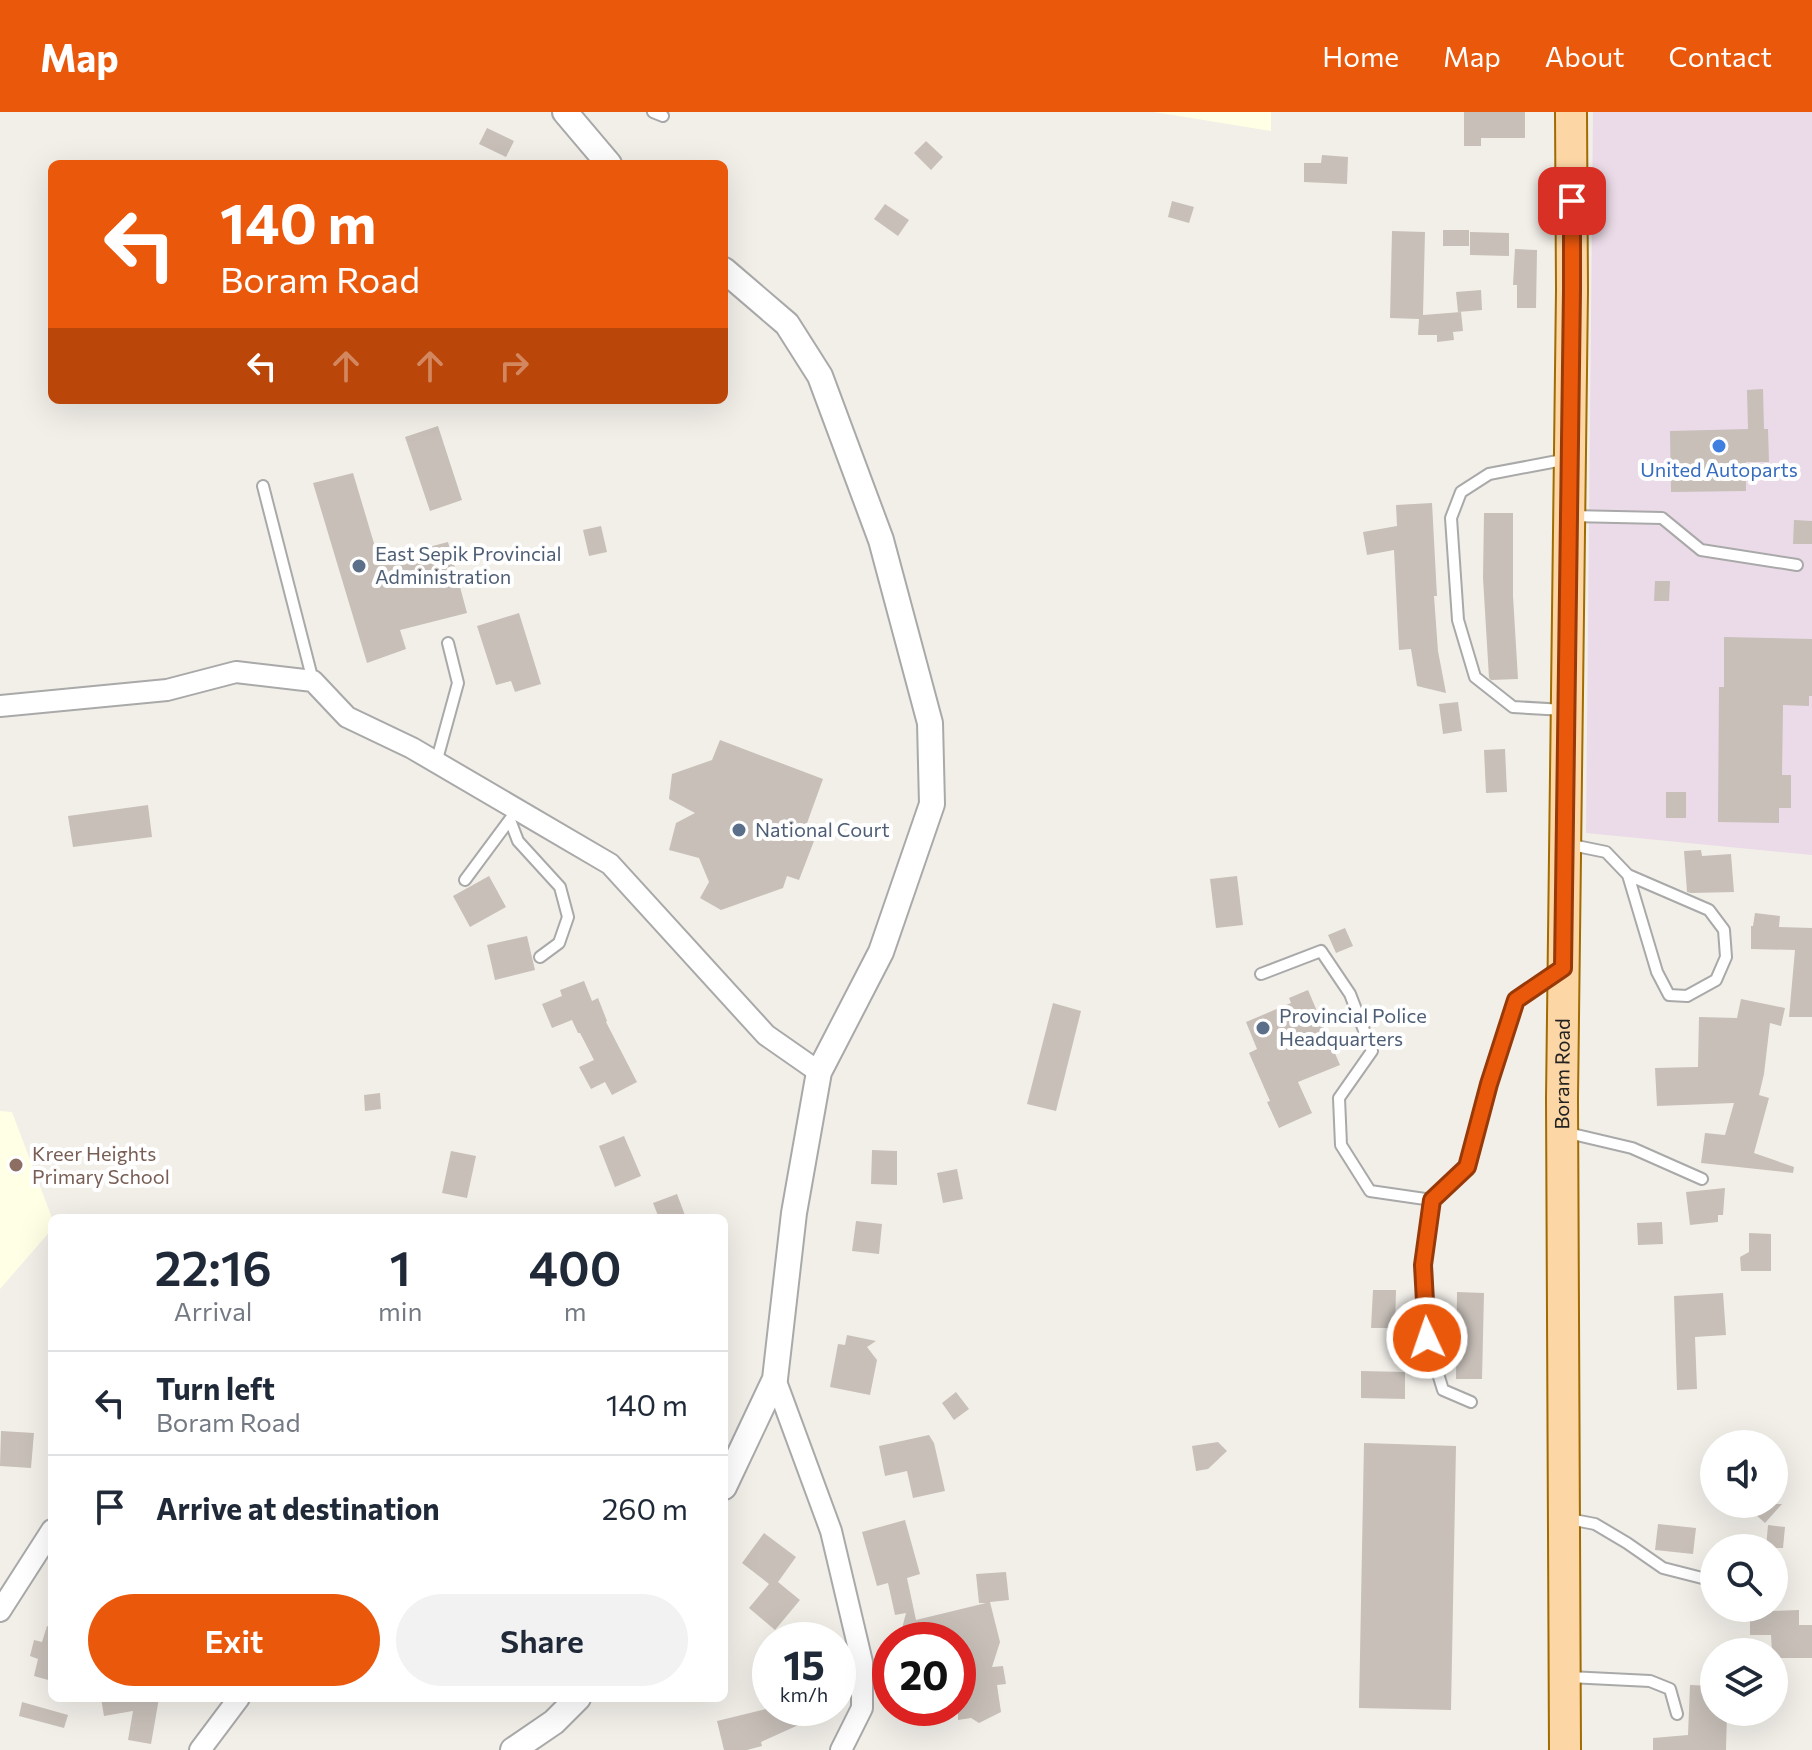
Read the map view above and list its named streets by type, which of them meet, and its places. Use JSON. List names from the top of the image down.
{
  "streets": {
    "main road": ["Boram Road"]
  },
  "places": [
    "United Autoparts",
    "East Sepik Provincial Administration",
    "National Court",
    "Provincial Police Headquarters",
    "Kreer Heights Primary School"
  ],
  "page": {
    "header": "Map",
    "nav": [
      "Home",
      "Map",
      "About",
      "Contact"
    ],
    "turn": ["140 m", "Boram Road"],
    "eta": [
      "22:16",
      "Arrival",
      "1",
      "min",
      "400",
      "m"
    ],
    "list": [
      {
        "name": "Turn left",
        "note": "Boram Road",
        "value": "140 m"
      },
      {
        "name": "Arrive at destination",
        "value": "260 m"
      }
    ],
    "buttons": ["Exit", "Share"],
    "speed": "15 km/h",
    "limit": "20"
  }
}
